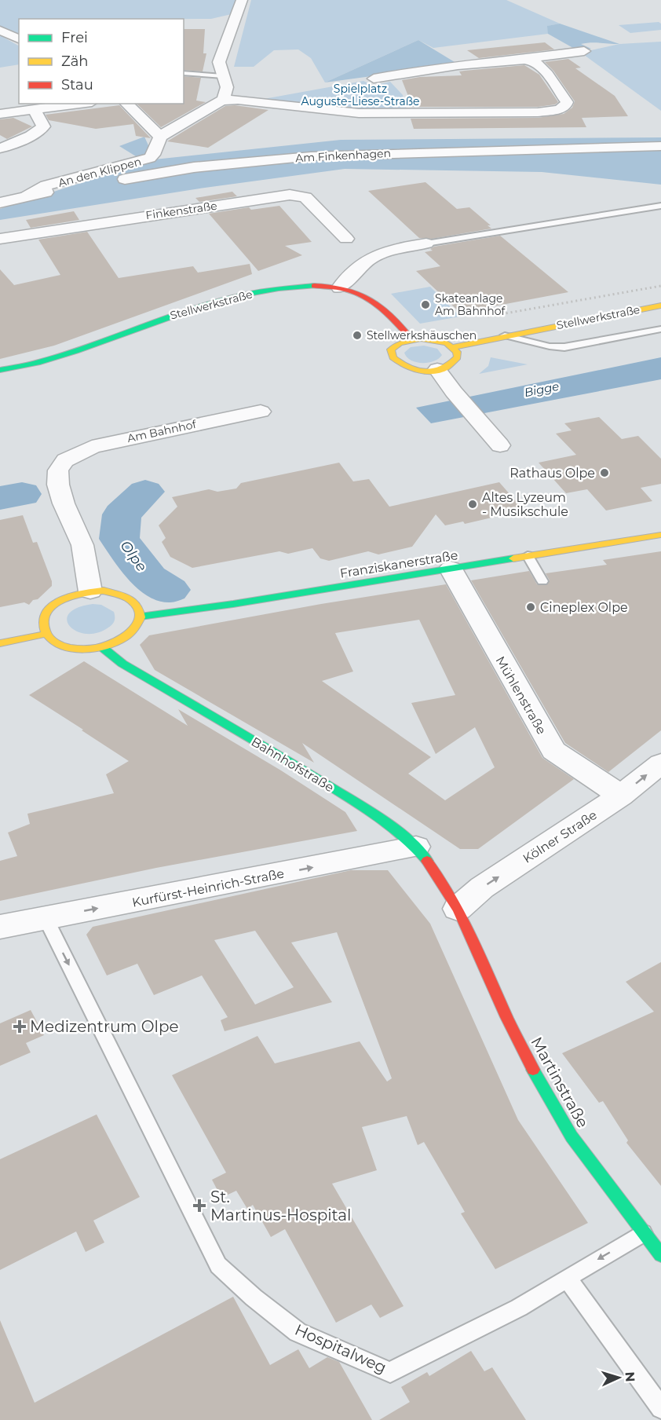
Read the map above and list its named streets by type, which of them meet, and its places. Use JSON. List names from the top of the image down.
{
  "streets": {
    "street": [
      "Am Finkenhagen",
      "An den Klippen",
      "Finkenstraße",
      "Stellwerkstraße",
      "Am Bahnhof",
      "Franziskanerstraße",
      "Mühlenstraße",
      "Bahnhofstraße",
      "Kölner Straße",
      "Kurfürst-Heinrich-Straße",
      "Martinstraße"
    ],
    "lane": ["Hospitalweg"]
  },
  "crossings": [
    ["Am Finkenhagen", "An den Klippen"],
    ["Am Bahnhof", "Franziskanerstraße"],
    ["Am Bahnhof", "Bahnhofstraße"],
    ["Franziskanerstraße", "Mühlenstraße"],
    ["Franziskanerstraße", "Bahnhofstraße"],
    ["Mühlenstraße", "Kölner Straße"],
    ["Bahnhofstraße", "Kölner Straße"],
    ["Bahnhofstraße", "Kurfürst-Heinrich-Straße"],
    ["Bahnhofstraße", "Martinstraße"],
    ["Kölner Straße", "Martinstraße"],
    ["Kurfürst-Heinrich-Straße", "Hospitalweg"],
    ["Martinstraße", "Hospitalweg"]
  ],
  "one_way": ["Kölner Straße", "Kurfürst-Heinrich-Straße"],
  "water": ["Bigge", "Olpe"],
  "parks": ["Spielplatz Auguste-Liese-Straße"],
  "places": {
    "other": [
      "Skateanlage Am Bahnhof",
      "Stellwerkshäuschen",
      "Rathaus Olpe",
      "Altes Lyzeum - Musikschule",
      "Cineplex Olpe"
    ],
    "health": ["Medizentrum Olpe", "St. Martinus-Hospital"]
  },
  "legend": ["Frei", "Zäh", "Stau"],
  "north": "right"
}
